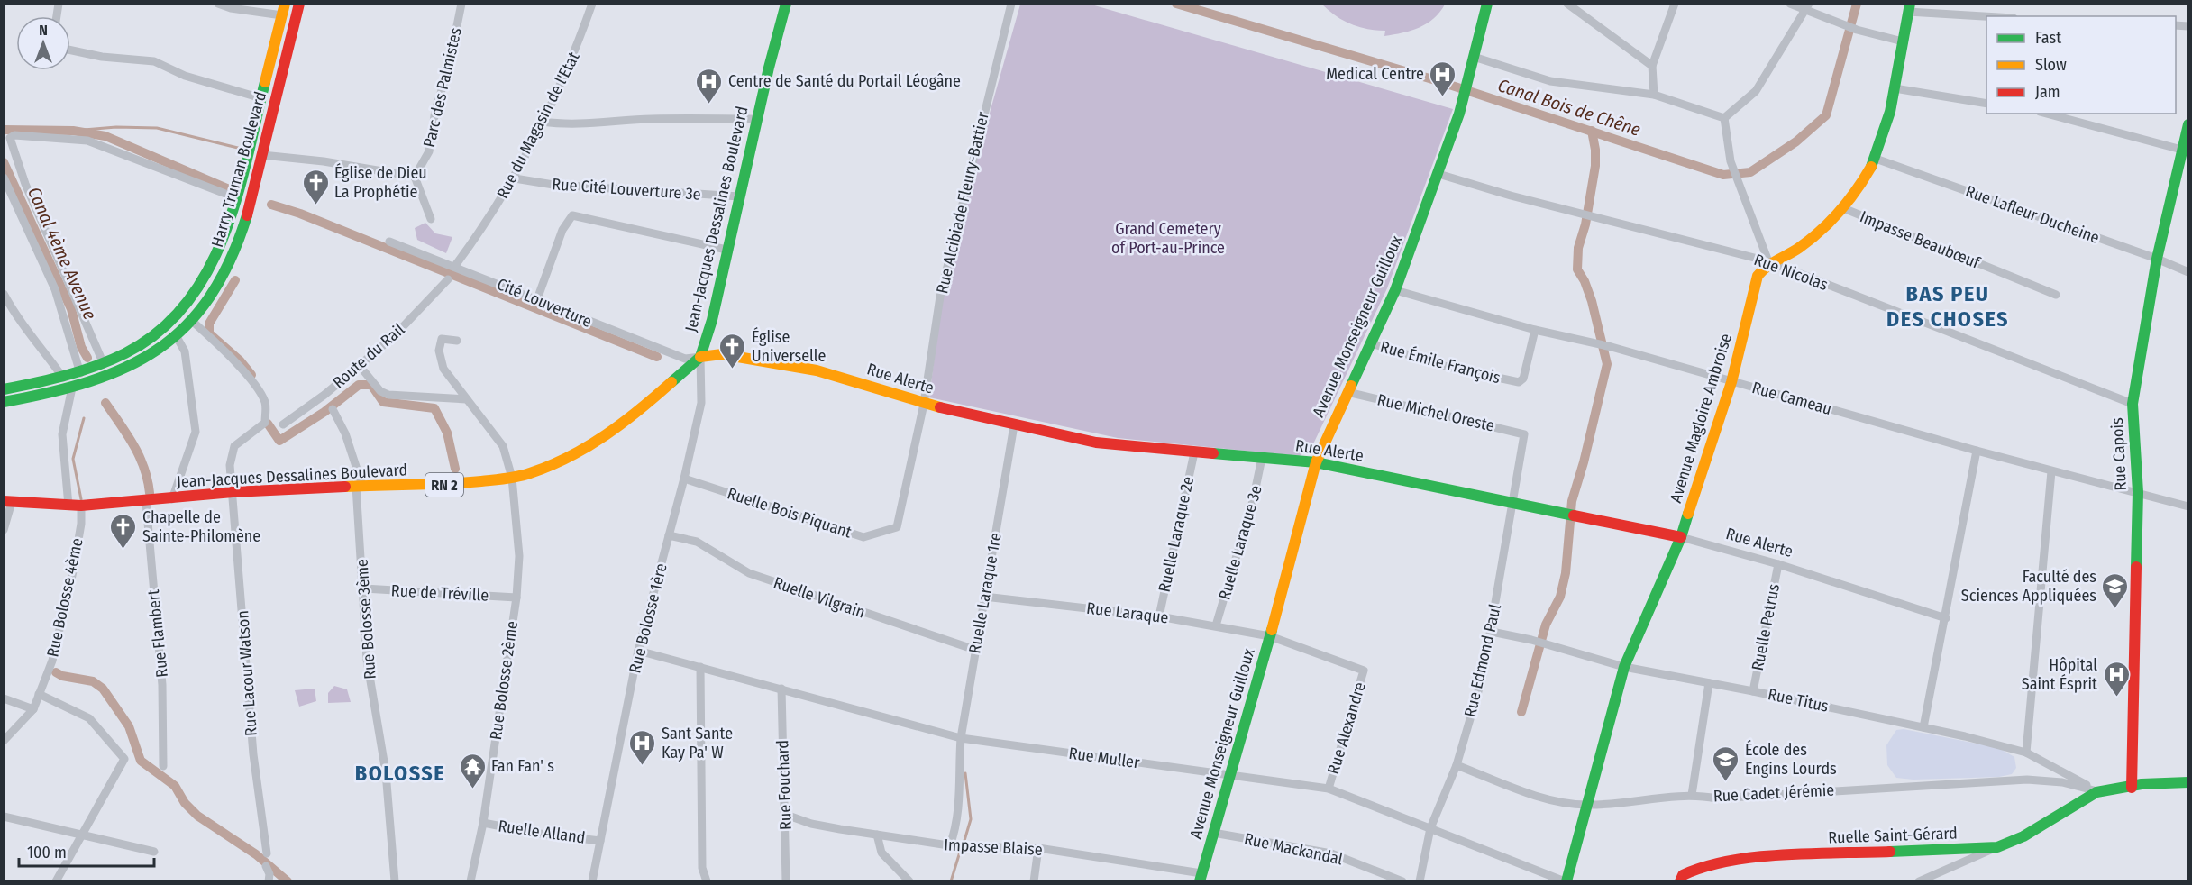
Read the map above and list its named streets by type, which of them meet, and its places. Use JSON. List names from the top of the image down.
{
  "streets": {
    "street": [
      "Parc des Palmistes",
      "Rue du Magasin de l'Etat",
      "Harry Truman Boulevard",
      "Rue Cité Louverture 3e",
      "Rue Alcibiade Fleury-Battier",
      "Rue Lafleur Ducheine",
      "Jean-Jacques Dessalines Boulevard",
      "Impasse Beaubœuf",
      "Rue Nicolas",
      "Cité Louverture",
      "Avenue Monseigneur Guilloux",
      "Route du Rail",
      "Rue Émile François",
      "Rue Alerte",
      "Rue Cameau",
      "Rue Michel Oreste",
      "Avenue Magloire Ambroise",
      "Rue Capois",
      "RN 2",
      "Ruelle Bois Piquant",
      "Ruelle Laraque 2e",
      "Ruelle Laraque 3e",
      "Rue de Tréville",
      "Ruelle Laraque 1re",
      "Rue Bolosse 4ème",
      "Ruelle Vilgrain",
      "Rue Laraque",
      "Rue Bolosse 1ère",
      "Rue Bolosse 3ème",
      "Ruelle Petrus",
      "Rue Flambert",
      "Rue Edmond Paul",
      "Rue Lacour Watson",
      "Rue Bolosse 2ème",
      "Rue Titus",
      "Rue Alexandre",
      "Rue Muller",
      "Rue Fouchard",
      "Rue Cadet Jérémie",
      "Ruelle Alland",
      "Ruelle Saint-Gérard",
      "Impasse Blaise",
      "Rue Mackandal"
    ]
  },
  "crossings": [
    ["Rue du Magasin de l'Etat", "Rue Cité Louverture 3e"],
    ["Rue du Magasin de l'Etat", "Cité Louverture"],
    ["Harry Truman Boulevard", "Rue Lacour Watson"],
    ["Rue Cité Louverture 3e", "Jean-Jacques Dessalines Boulevard"],
    ["Rue Alcibiade Fleury-Battier", "Rue Alerte"],
    ["Rue Alcibiade Fleury-Battier", "Ruelle Bois Piquant"],
    ["Rue Lafleur Ducheine", "Rue Capois"],
    ["Jean-Jacques Dessalines Boulevard", "Cité Louverture"],
    ["Jean-Jacques Dessalines Boulevard", "Rue Alerte"],
    ["Jean-Jacques Dessalines Boulevard", "Rue Bolosse 4ème"],
    ["Jean-Jacques Dessalines Boulevard", "Rue Bolosse 1ère"],
    ["Jean-Jacques Dessalines Boulevard", "Rue Bolosse 3ème"],
    ["Jean-Jacques Dessalines Boulevard", "Rue Flambert"],
    ["Jean-Jacques Dessalines Boulevard", "Rue Lacour Watson"],
    ["Jean-Jacques Dessalines Boulevard", "Rue Bolosse 2ème"],
    ["Rue Nicolas", "Avenue Monseigneur Guilloux"],
    ["Rue Nicolas", "Avenue Magloire Ambroise"],
    ["Rue Nicolas", "Rue Capois"],
    ["Cité Louverture", "Rue Alerte"],
    ["Cité Louverture", "Rue Bolosse 1ère"],
    ["Avenue Monseigneur Guilloux", "Rue Émile François"],
    ["Avenue Monseigneur Guilloux", "Rue Alerte"],
    ["Avenue Monseigneur Guilloux", "Rue Cameau"],
    ["Avenue Monseigneur Guilloux", "Rue Michel Oreste"],
    ["Avenue Monseigneur Guilloux", "Rue Laraque"],
    ["Avenue Monseigneur Guilloux", "Rue Alexandre"],
    ["Avenue Monseigneur Guilloux", "Rue Muller"],
    ["Avenue Monseigneur Guilloux", "Impasse Blaise"],
    ["Avenue Monseigneur Guilloux", "Rue Mackandal"],
    ["Rue Émile François", "Rue Cameau"],
    ["Rue Alerte", "Avenue Magloire Ambroise"],
    ["Rue Alerte", "Ruelle Bois Piquant"],
    ["Rue Alerte", "Ruelle Laraque 2e"],
    ["Rue Alerte", "Ruelle Laraque 3e"],
    ["Rue Alerte", "Ruelle Laraque 1re"],
    ["Rue Alerte", "Rue Bolosse 1ère"],
    ["Rue Alerte", "Ruelle Petrus"],
    ["Rue Alerte", "Rue Edmond Paul"],
    ["Rue Cameau", "Avenue Magloire Ambroise"],
    ["Rue Cameau", "Rue Capois"],
    ["Rue Michel Oreste", "Rue Edmond Paul"],
    ["Avenue Magloire Ambroise", "Rue Titus"],
    ["Avenue Magloire Ambroise", "Rue Muller"],
    ["Avenue Magloire Ambroise", "Rue Cadet Jérémie"],
    ["Ruelle Bois Piquant", "Rue Bolosse 1ère"],
    ["Ruelle Laraque 2e", "Rue Laraque"],
    ["Ruelle Laraque 3e", "Rue Laraque"],
    ["Rue de Tréville", "Rue Bolosse 3ème"],
    ["Rue de Tréville", "Rue Bolosse 2ème"],
    ["Ruelle Laraque 1re", "Ruelle Vilgrain"],
    ["Ruelle Laraque 1re", "Rue Laraque"],
    ["Ruelle Laraque 1re", "Rue Muller"],
    ["Ruelle Laraque 1re", "Impasse Blaise"],
    ["Ruelle Vilgrain", "Rue Bolosse 1ère"],
    ["Rue Laraque", "Rue Alexandre"],
    ["Rue Bolosse 1ère", "Rue Muller"],
    ["Rue Bolosse 1ère", "Ruelle Alland"],
    ["Ruelle Petrus", "Rue Titus"],
    ["Rue Edmond Paul", "Rue Titus"],
    ["Rue Edmond Paul", "Rue Muller"],
    ["Rue Edmond Paul", "Rue Cadet Jérémie"],
    ["Rue Bolosse 2ème", "Ruelle Alland"],
    ["Rue Titus", "Rue Cadet Jérémie"],
    ["Rue Titus", "Ruelle Saint-Gérard"],
    ["Rue Alexandre", "Rue Muller"],
    ["Rue Muller", "Rue Fouchard"],
    ["Rue Fouchard", "Impasse Blaise"],
    ["Rue Cadet Jérémie", "Ruelle Saint-Gérard"]
  ],
  "districts": ["BAS PEU DES CHOSES", "BOLOSSE"],
  "water": ["Canal Bois de Chêne", "Canal 4ème Avenue"],
  "parks": ["Grand Cemetery of Port-au-Prince"],
  "places": {
    "hospital": [
      "Medical Centre",
      "Centre de Santé du Portail Léogâne",
      "Hôpital Saint Ésprit",
      "Sant Sante Kay Pa' W"
    ],
    "church": ["Église de Dieu La Prophétie", "Église Universelle", "Chapelle de Sainte-Philomène"],
    "school or university": ["Faculté des Sciences Appliquées", "École des Engins Lourds"],
    "temple": ["Fan Fan' s"]
  },
  "legend": ["Fast", "Slow", "Jam"],
  "scale_bar": "100 m",
  "north": "top"
}
